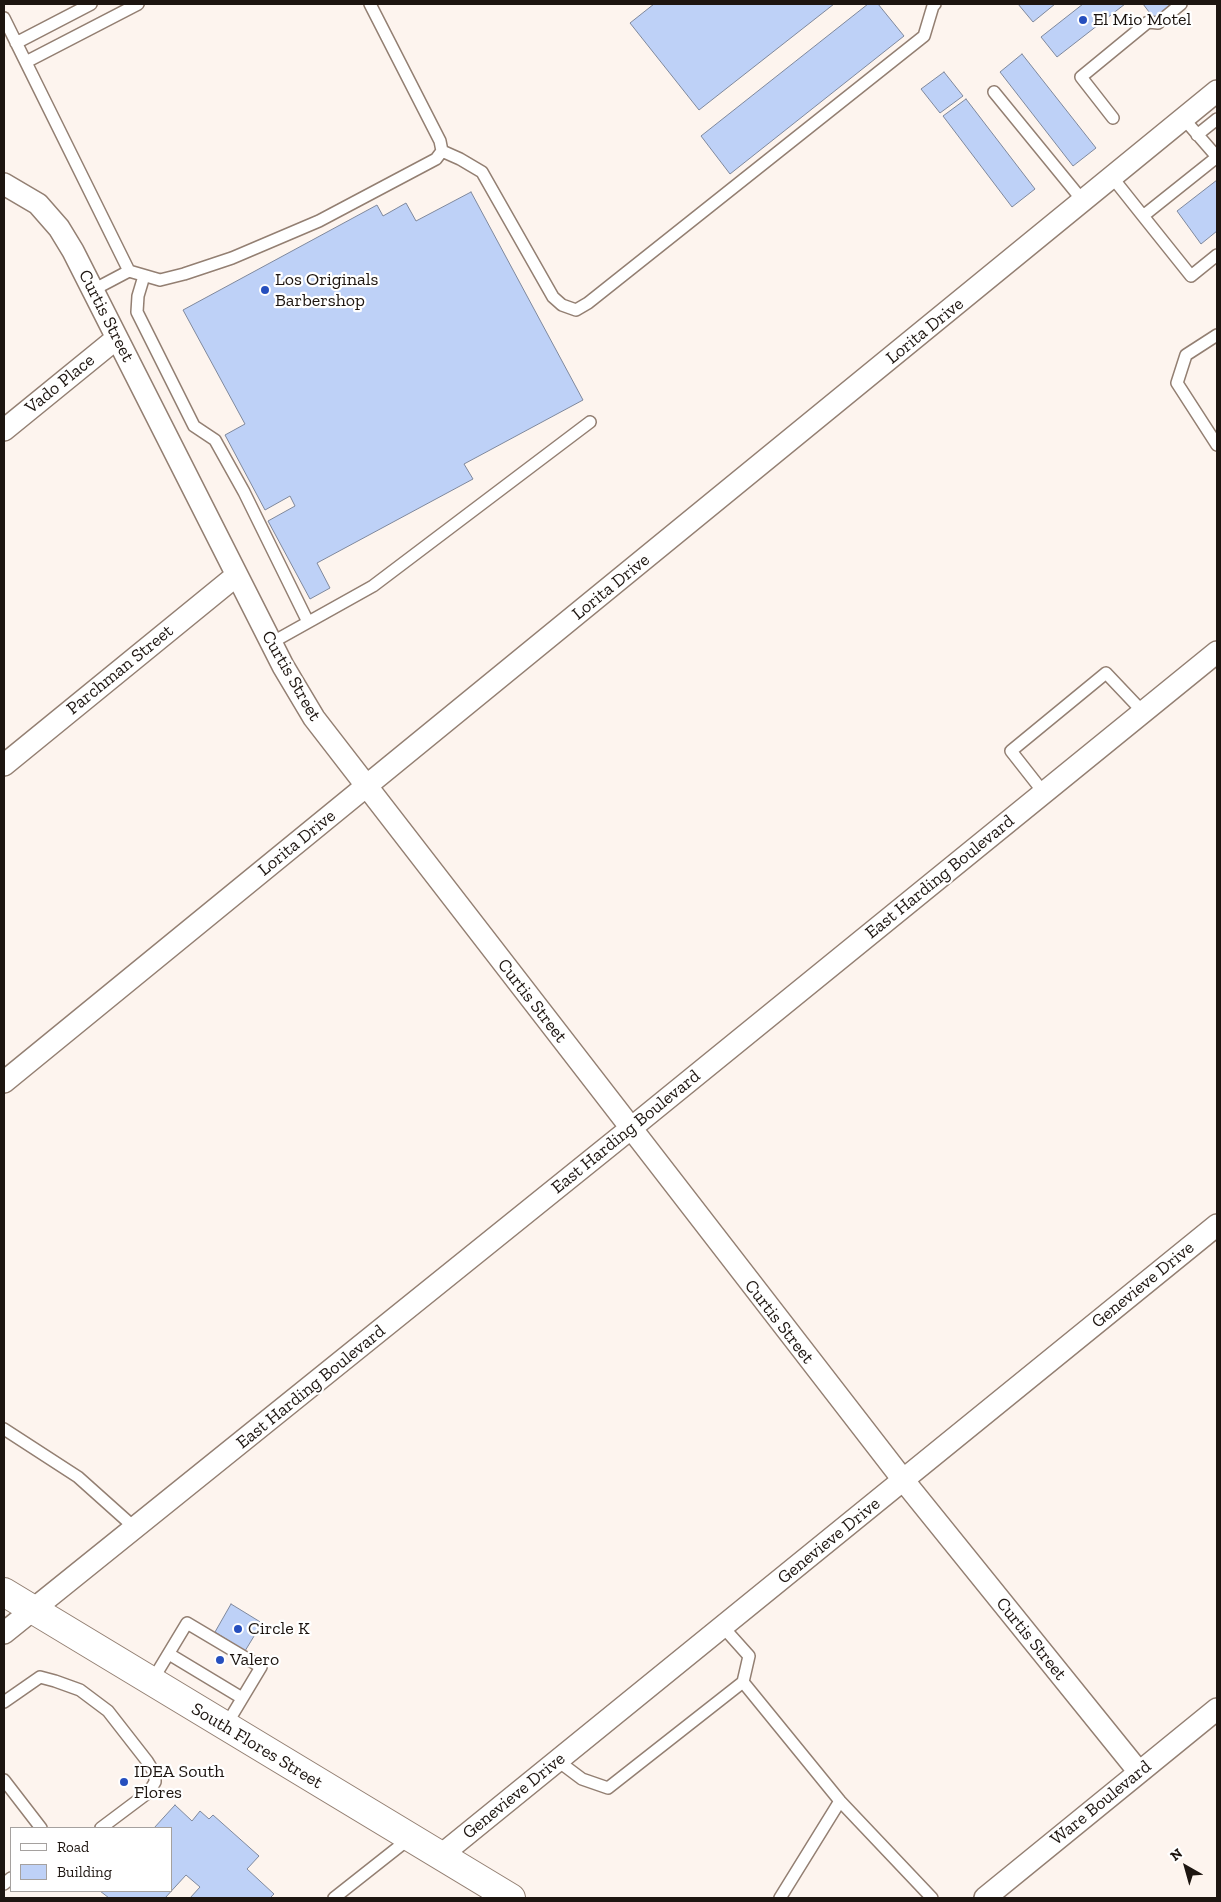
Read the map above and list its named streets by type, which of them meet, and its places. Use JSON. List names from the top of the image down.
{
  "streets": {
    "main road": ["South Flores Street"],
    "street": [
      "Curtis Street",
      "Lorita Drive",
      "Vado Place",
      "Parchman Street",
      "East Harding Boulevard",
      "Genevieve Drive",
      "Ware Boulevard"
    ]
  },
  "crossings": [
    ["Curtis Street", "Lorita Drive"],
    ["Curtis Street", "Vado Place"],
    ["Curtis Street", "Parchman Street"],
    ["Curtis Street", "East Harding Boulevard"],
    ["Curtis Street", "Genevieve Drive"],
    ["Curtis Street", "Ware Boulevard"],
    ["East Harding Boulevard", "South Flores Street"],
    ["Genevieve Drive", "South Flores Street"]
  ],
  "places": [
    "El Mio Motel",
    "Los Originals Barbershop",
    "Circle K",
    "Valero",
    "IDEA South Flores"
  ],
  "legend": ["Road", "Building"],
  "north": "top left"
}
